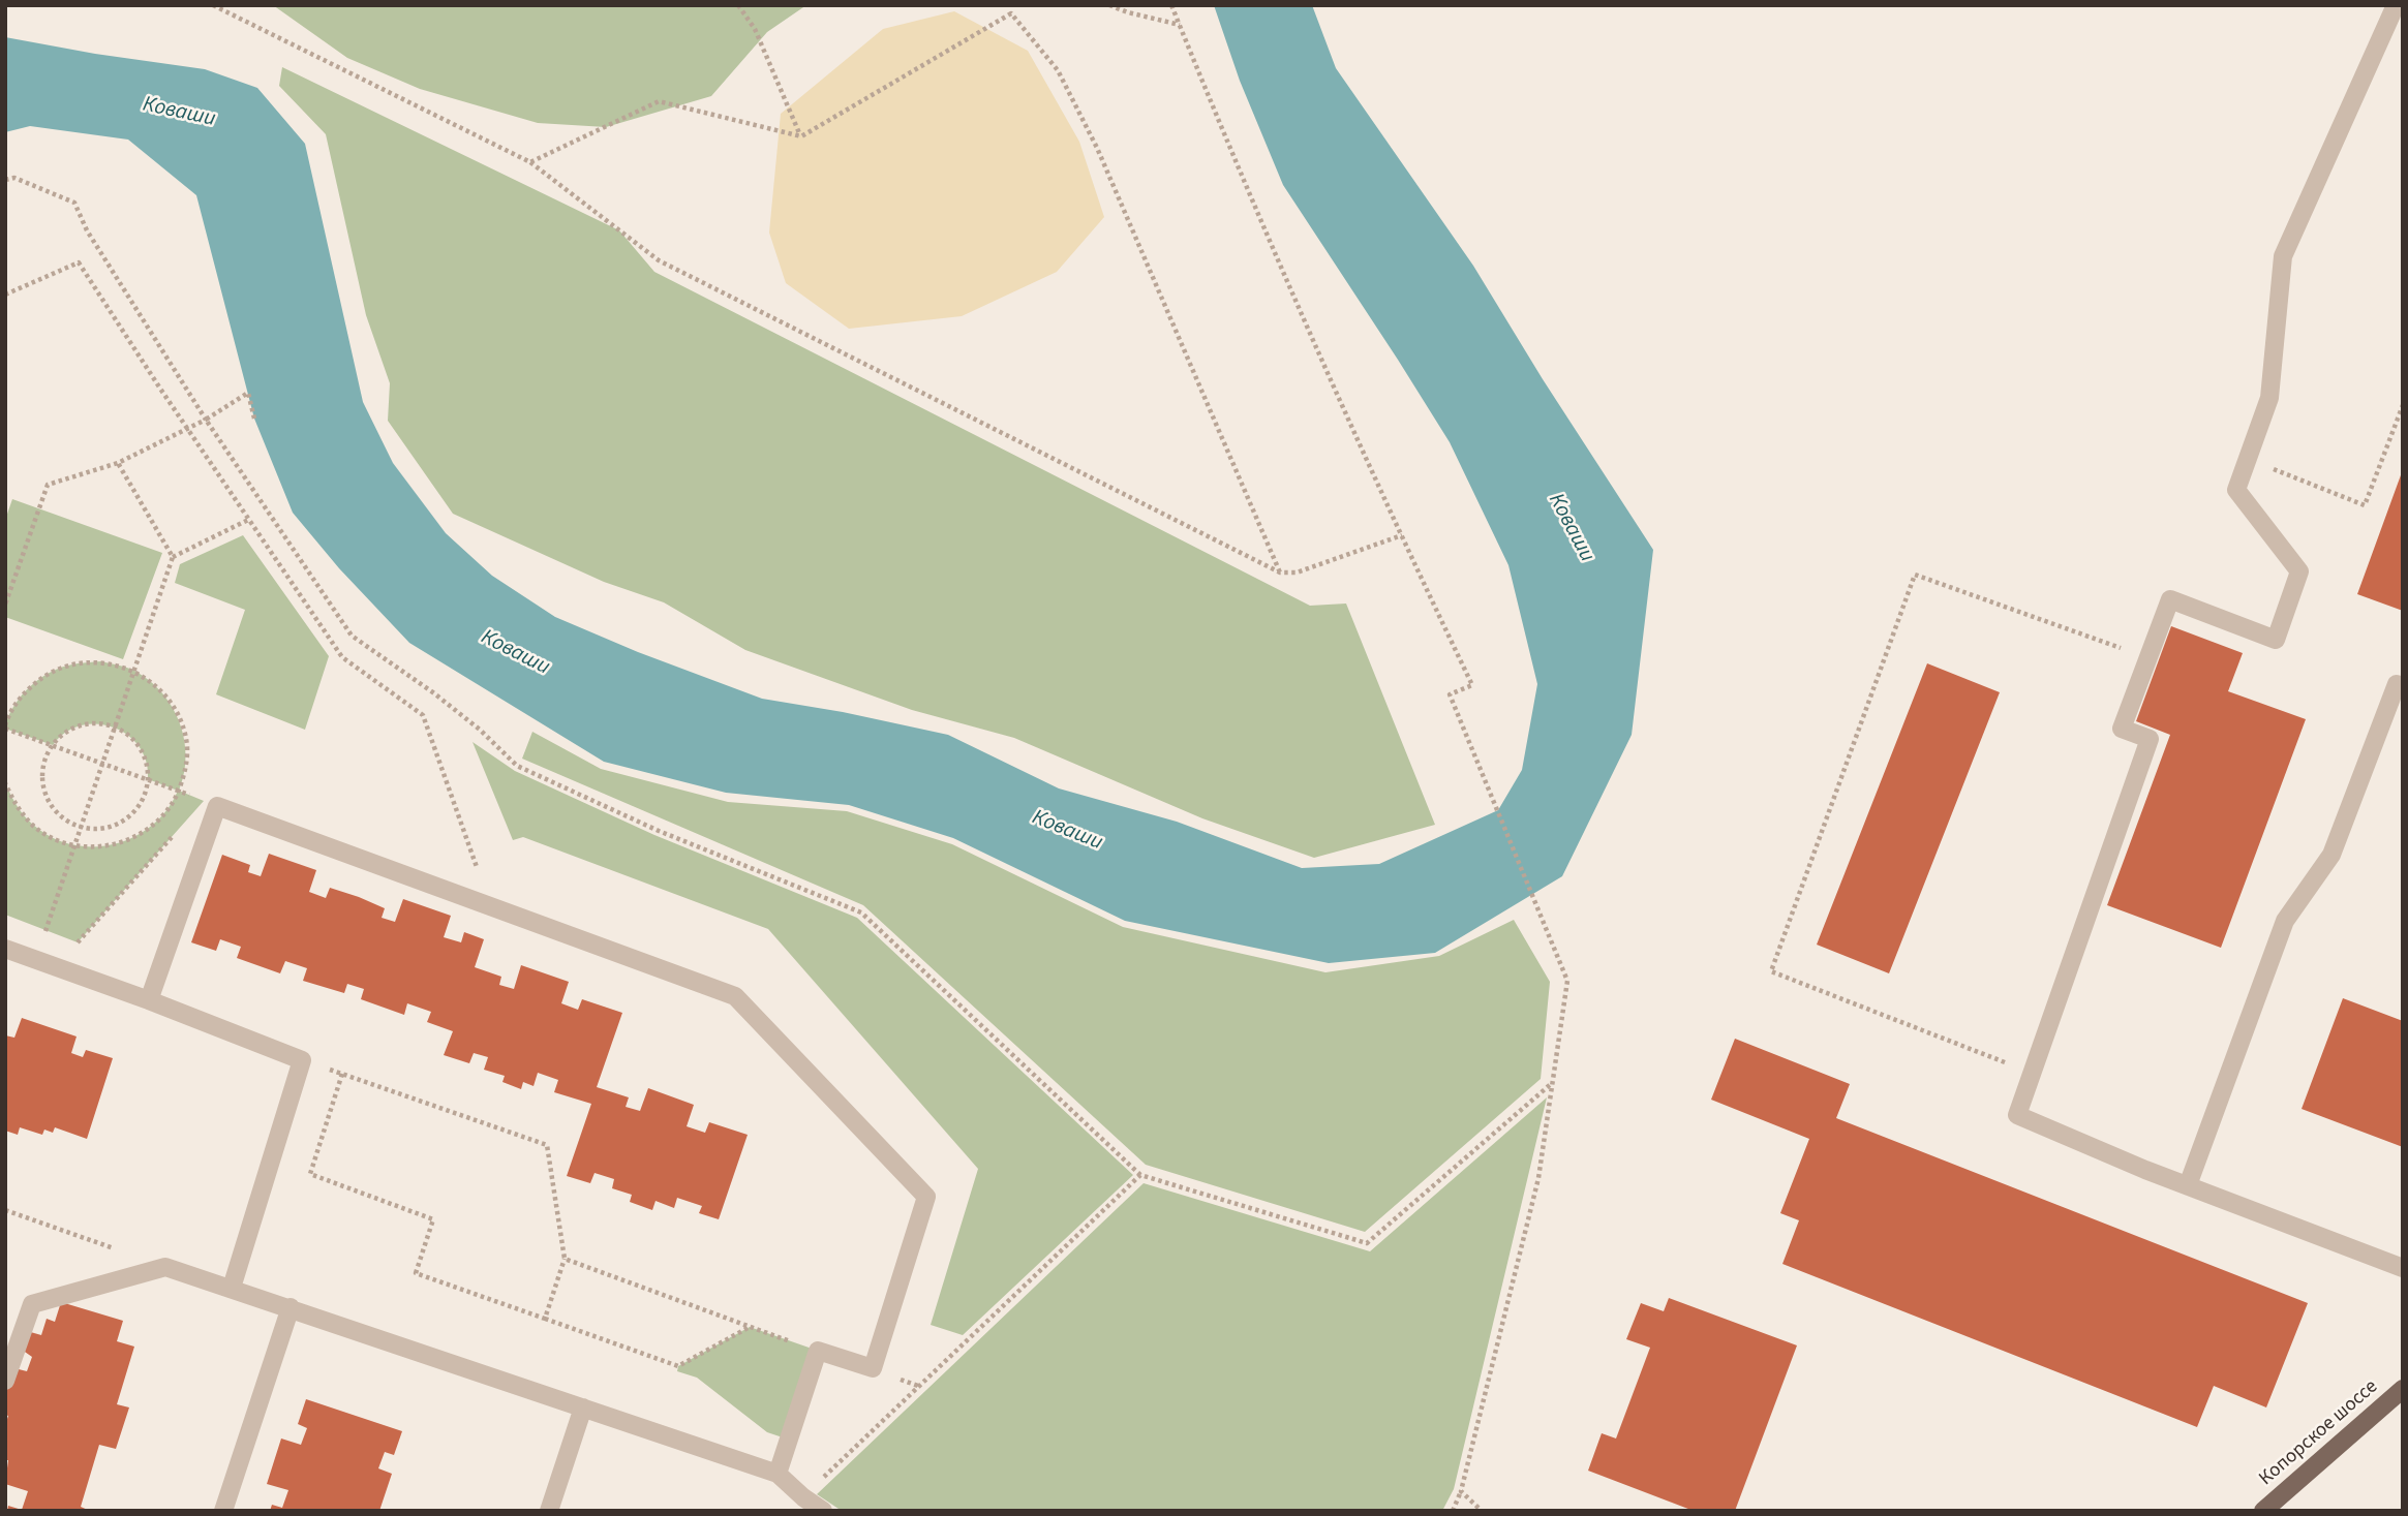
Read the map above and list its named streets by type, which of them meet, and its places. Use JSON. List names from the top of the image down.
{
  "streets": {
    "main road": ["Копорское шоссе"]
  },
  "water": ["Коваши"]
}
